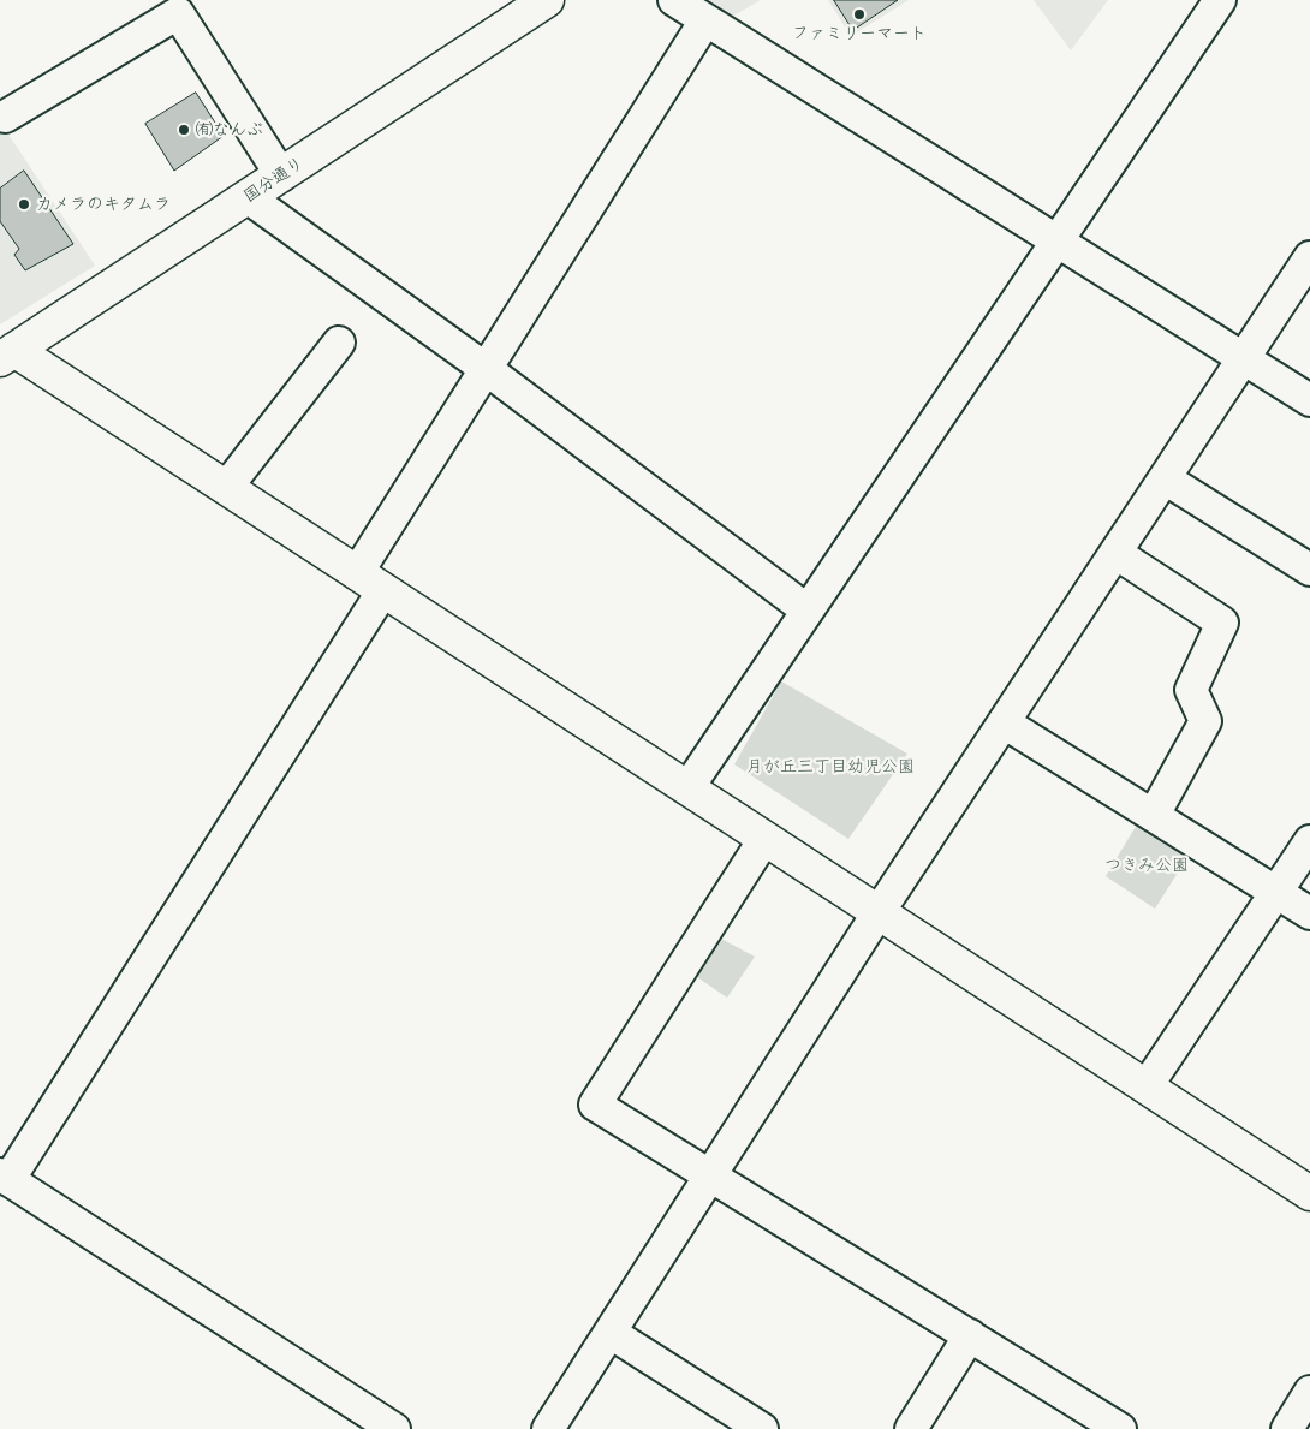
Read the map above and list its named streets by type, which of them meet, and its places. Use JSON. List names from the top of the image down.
{
  "streets": {
    "street": ["国分通り"]
  },
  "parks": ["月が丘三丁目幼児公園", "つきみ公園"],
  "places": ["ファミリーマート", "㈲なんぶ", "カメラのキタムラ"]
}
